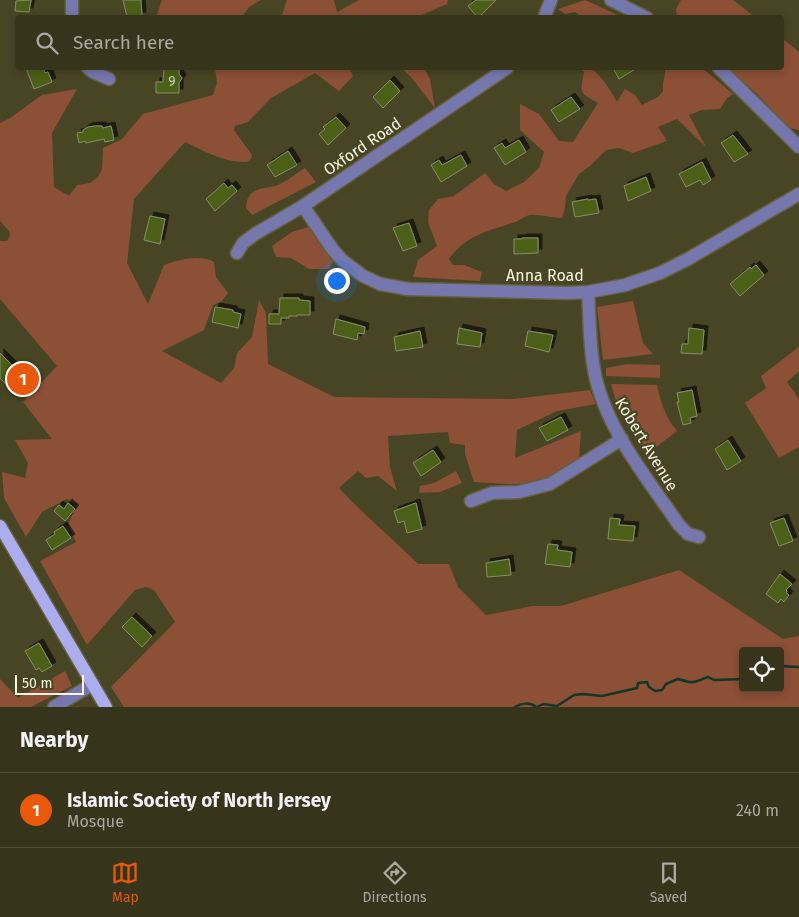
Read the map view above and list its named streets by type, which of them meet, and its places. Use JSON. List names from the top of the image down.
{
  "streets": {
    "street": ["Oxford Road", "Anna Road", "Kobert Avenue"]
  },
  "crossings": [
    ["Oxford Road", "Anna Road"],
    ["Anna Road", "Kobert Avenue"]
  ],
  "house_numbers": ["9"],
  "scale_bar": "50 m",
  "page": {
    "search": "Search here",
    "pins": "1",
    "scale": "50 m",
    "heading": "Nearby",
    "list": [
      {
        "mark": "1",
        "name": "Islamic Society of North Jersey",
        "note": "Mosque",
        "value": "240 m"
      }
    ],
    "nav": ["Map", "Directions", "Saved"]
  }
}
